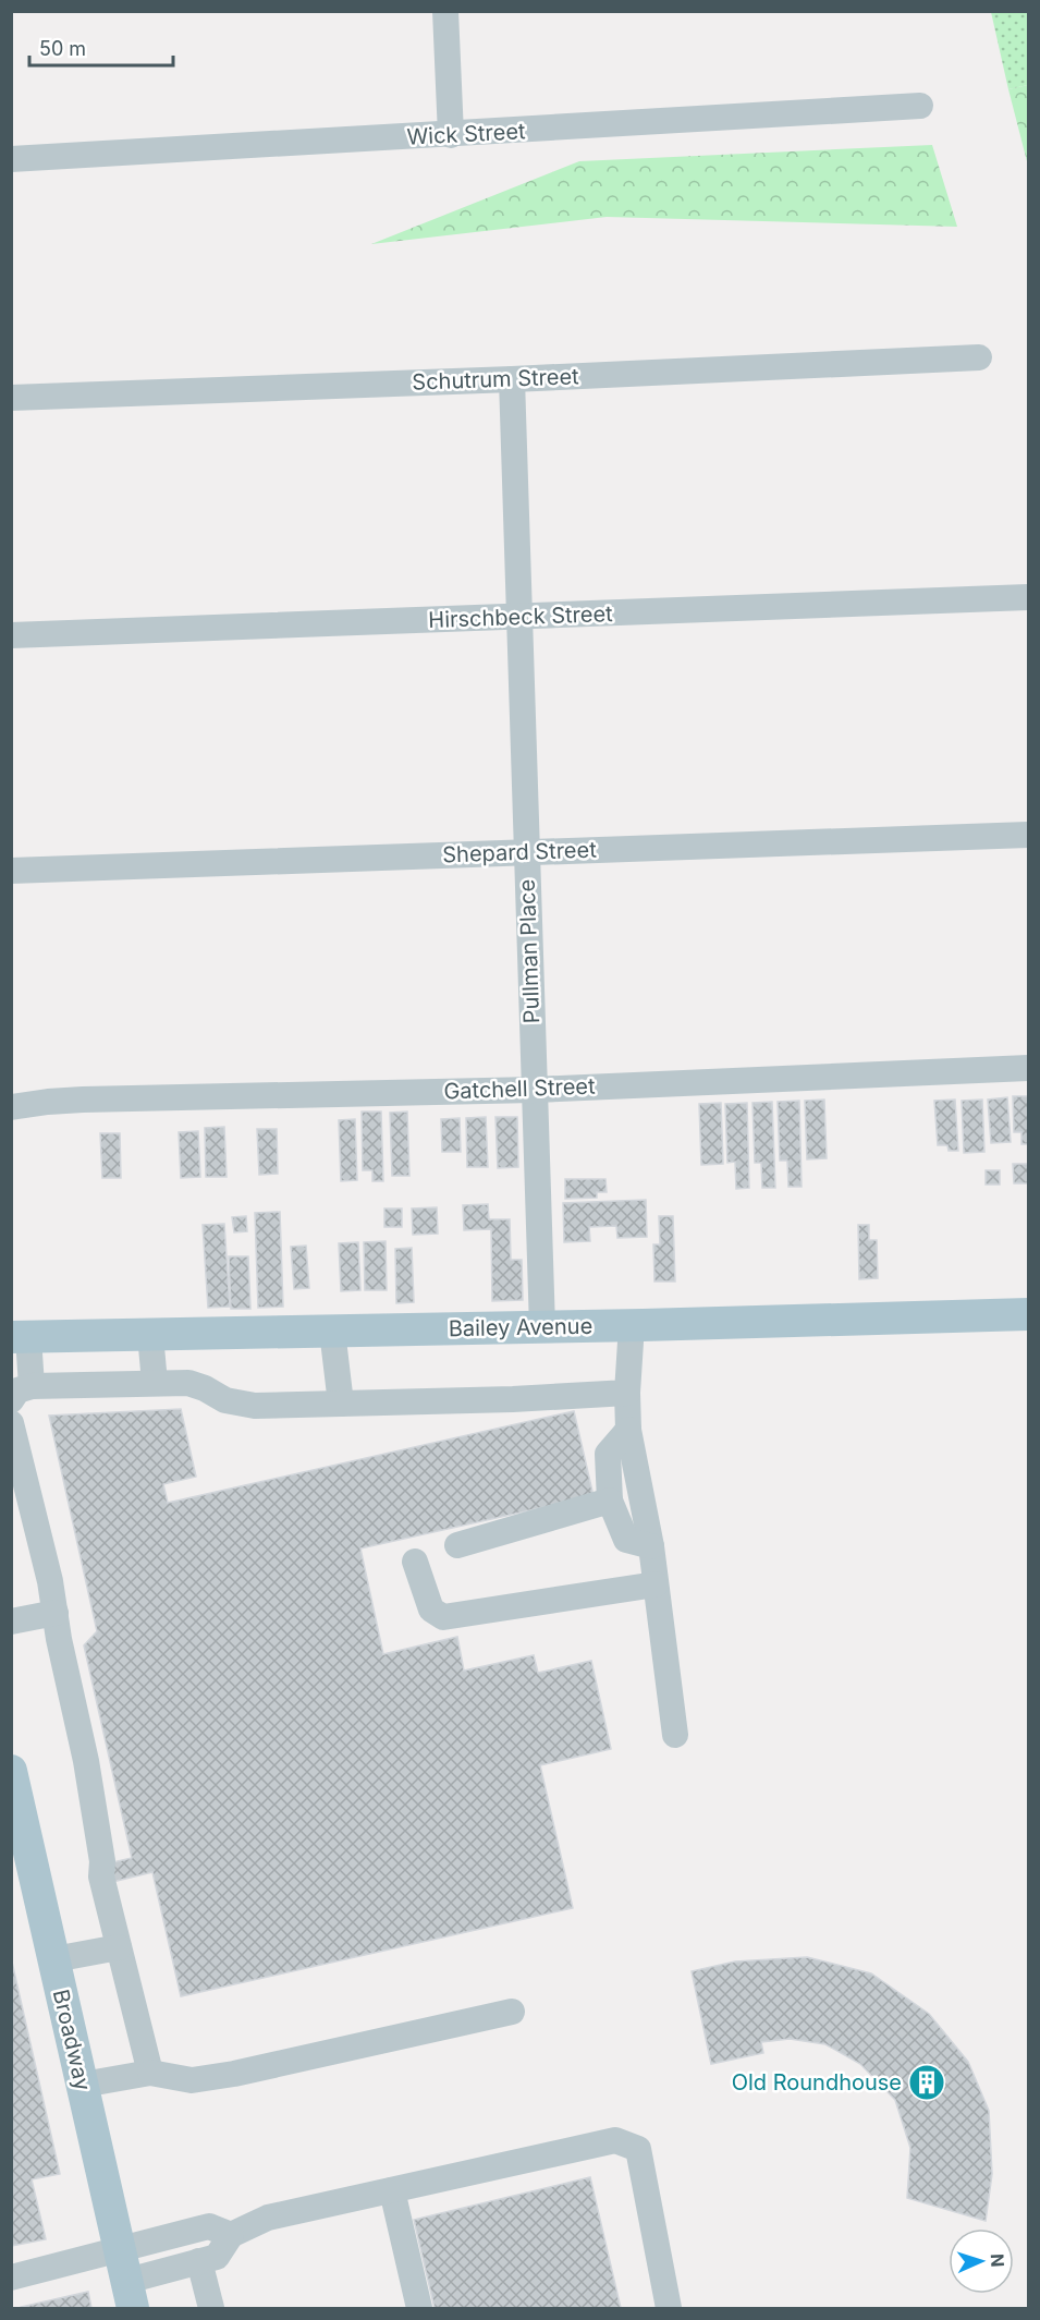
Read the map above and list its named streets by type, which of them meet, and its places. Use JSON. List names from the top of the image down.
{
  "streets": {
    "main road": ["Bailey Avenue", "Broadway"],
    "street": [
      "Wick Street",
      "Schutrum Street",
      "Hirschbeck Street",
      "Shepard Street",
      "Pullman Place",
      "Gatchell Street"
    ]
  },
  "crossings": [
    ["Schutrum Street", "Pullman Place"],
    ["Hirschbeck Street", "Pullman Place"],
    ["Shepard Street", "Pullman Place"],
    ["Pullman Place", "Gatchell Street"],
    ["Pullman Place", "Bailey Avenue"]
  ],
  "places": {
    "building": ["Old Roundhouse"]
  },
  "scale_bar": "50 m",
  "north": "right"
}
